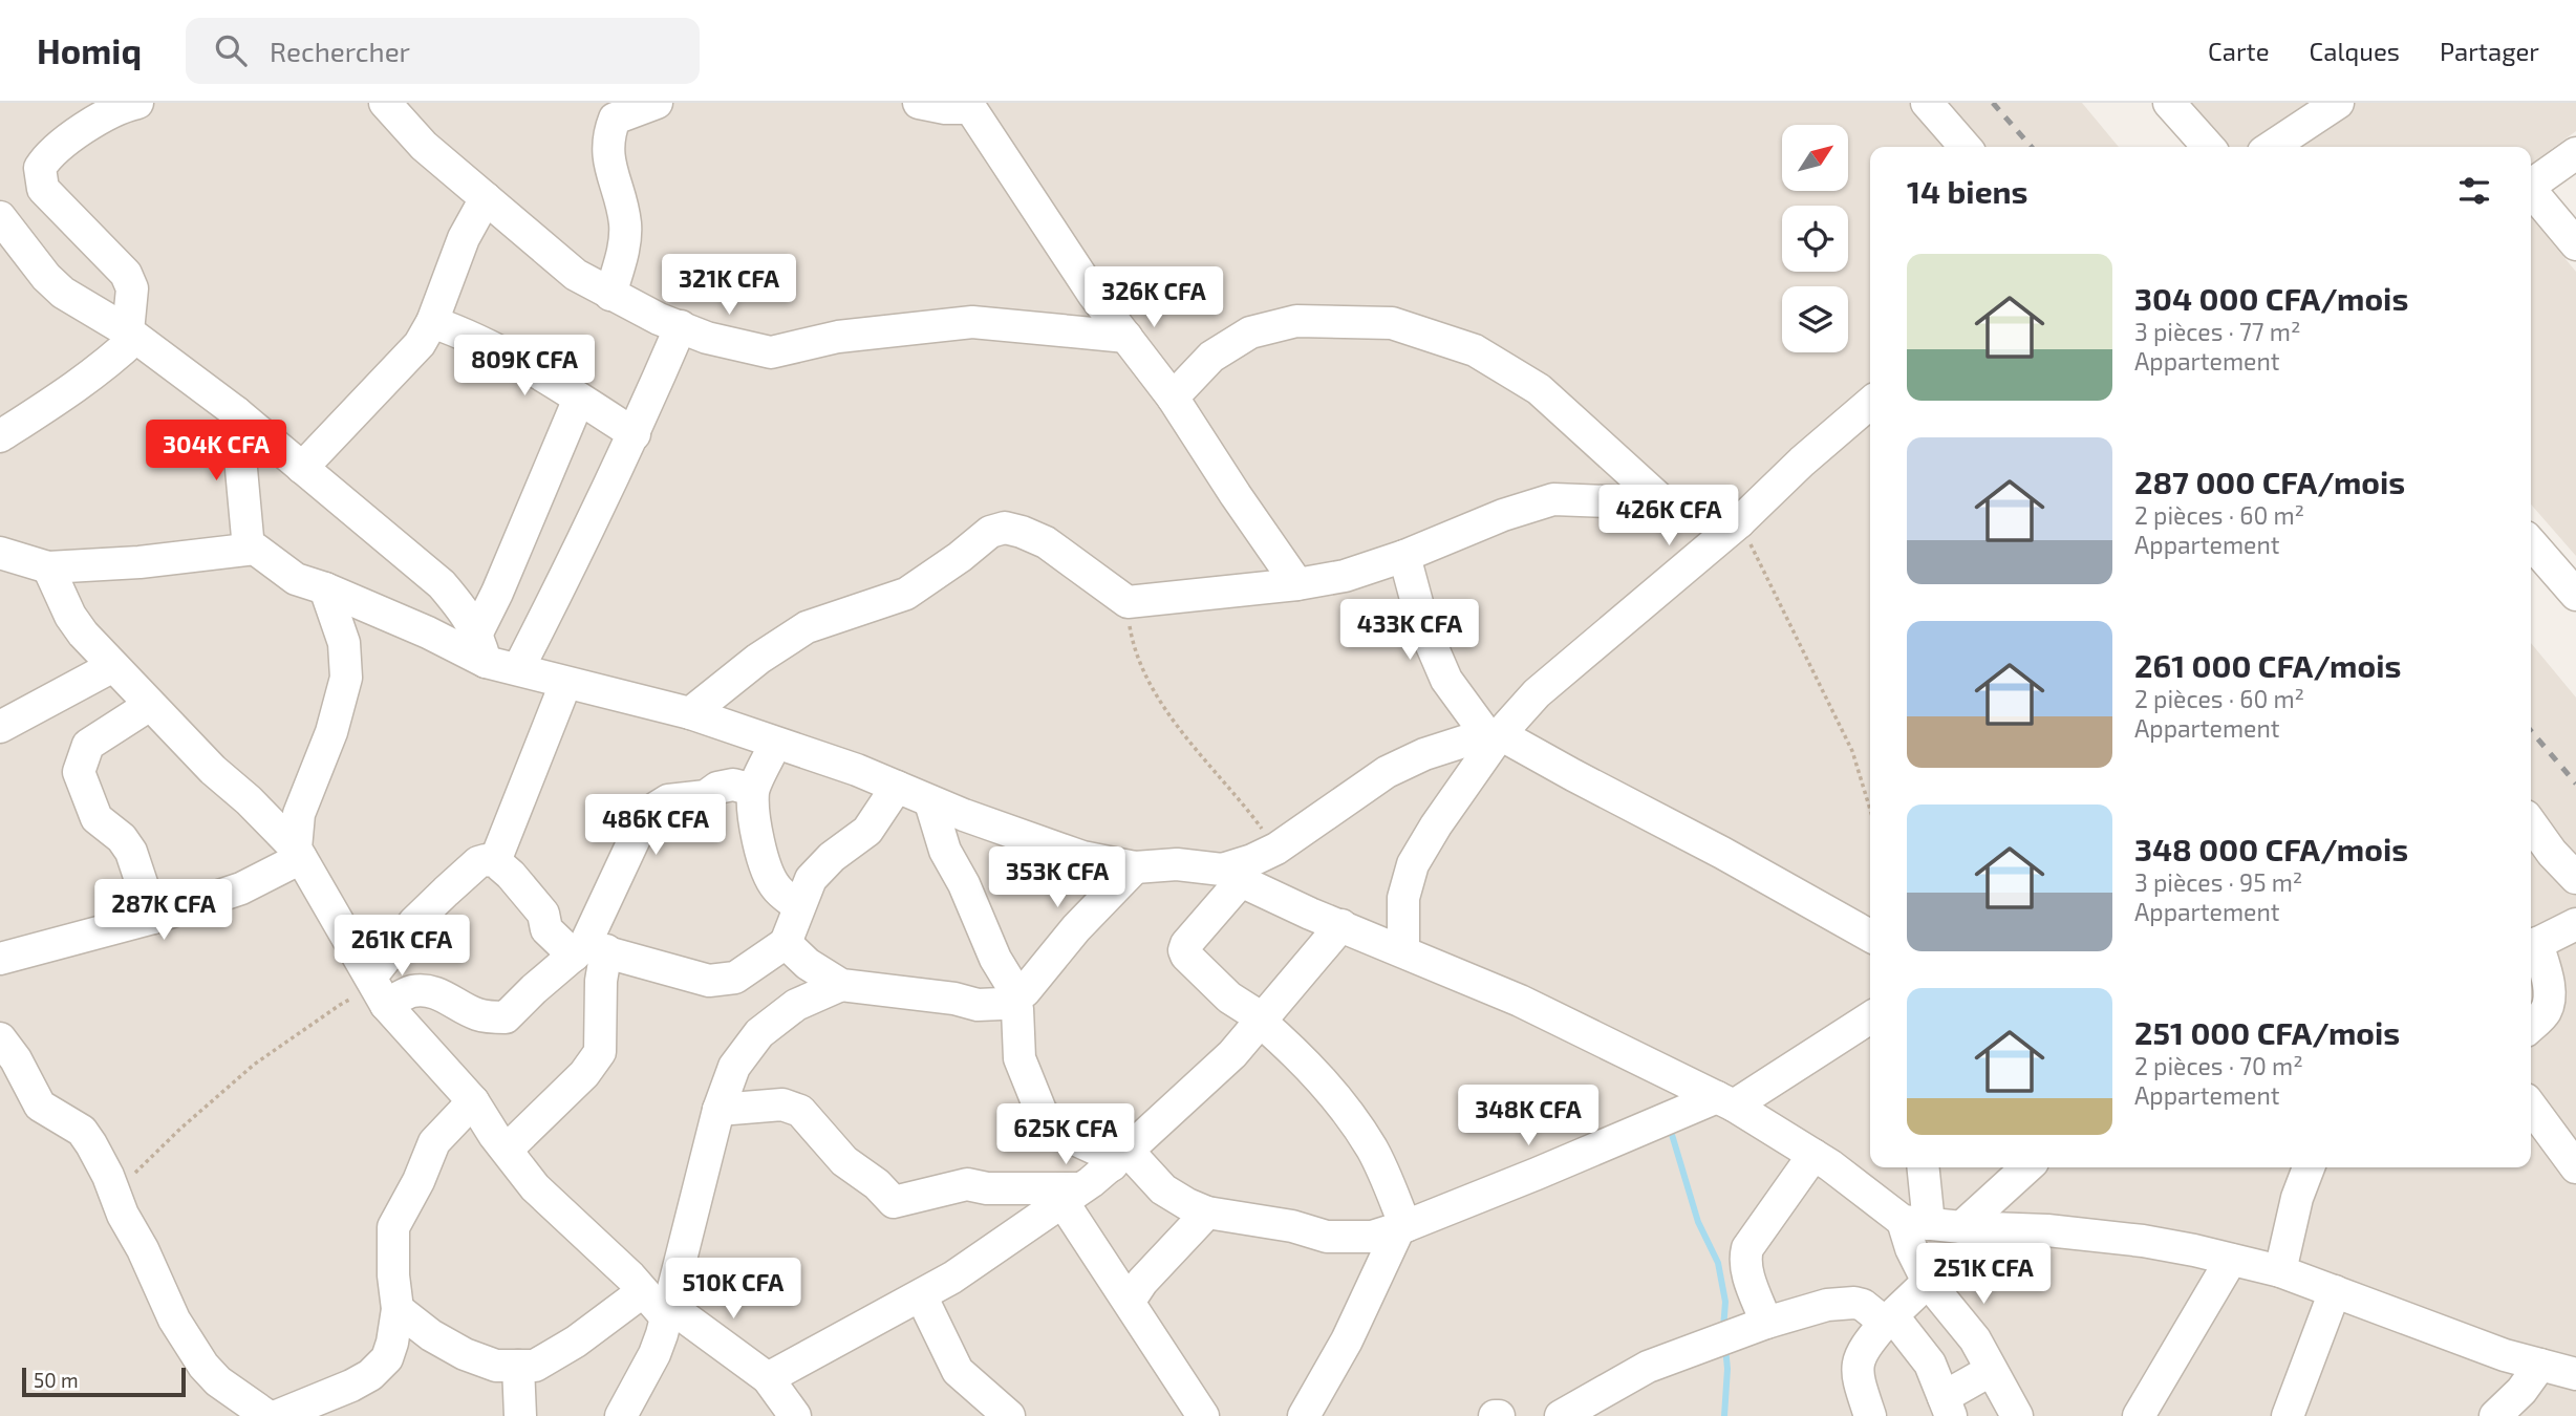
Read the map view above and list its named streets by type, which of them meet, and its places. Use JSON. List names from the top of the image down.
{
  "scale_bar": "50 m",
  "north": "top right",
  "page": {
    "header": "Homiq",
    "search": "Rechercher",
    "nav": ["Carte", "Calques", "Partager"],
    "heading": "14 biens",
    "list": [
      {
        "name": "304 000 CFA/mois",
        "note": "3 pièces · 77 m² · Appartement"
      },
      {
        "name": "287 000 CFA/mois",
        "note": "2 pièces · 60 m² · Appartement"
      },
      {
        "name": "261 000 CFA/mois",
        "note": "2 pièces · 60 m² · Appartement"
      },
      {
        "name": "348 000 CFA/mois",
        "note": "3 pièces · 95 m² · Appartement"
      },
      {
        "name": "251 000 CFA/mois",
        "note": "2 pièces · 70 m² · Appartement"
      }
    ],
    "price": [
      "321K CFA",
      "326K CFA",
      "809K CFA",
      "304K CFA",
      "426K CFA",
      "433K CFA",
      "486K CFA",
      "353K CFA",
      "287K CFA",
      "261K CFA",
      "348K CFA",
      "625K CFA",
      "251K CFA",
      "510K CFA"
    ],
    "scale": "50 m"
  }
}
